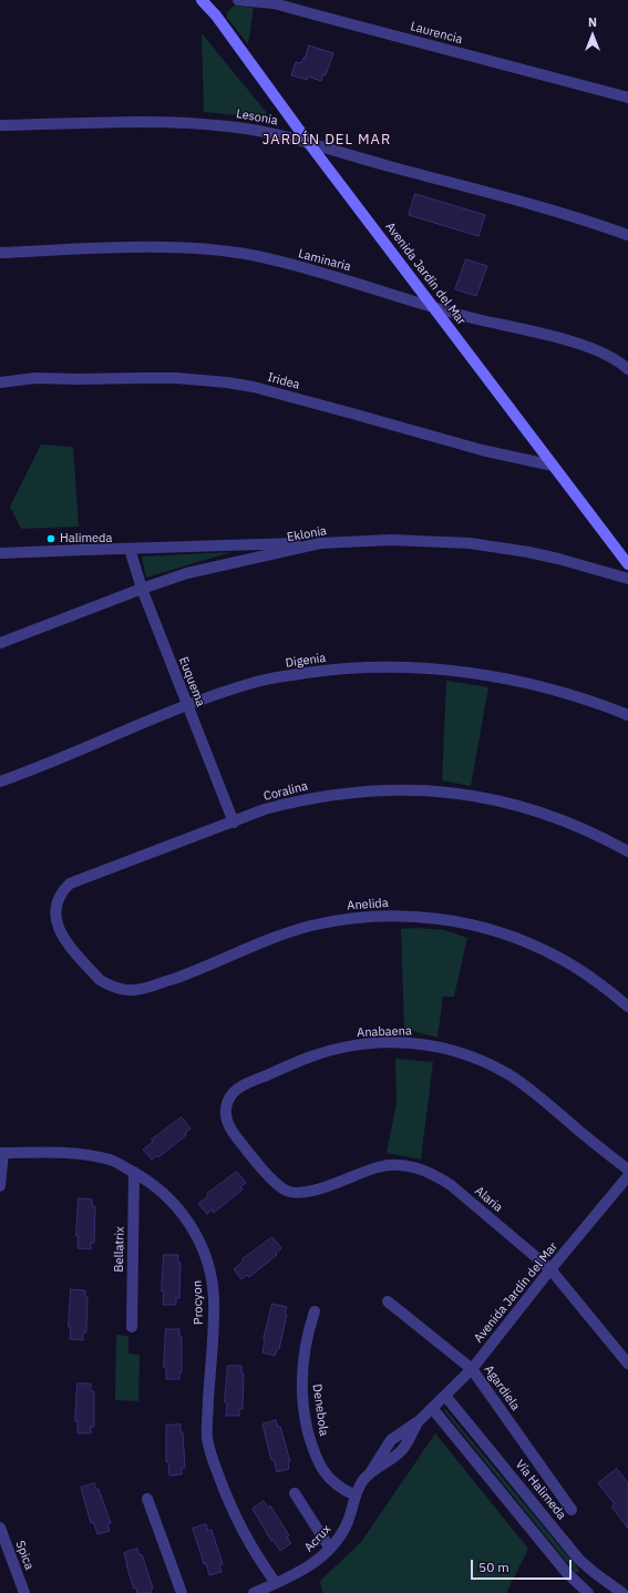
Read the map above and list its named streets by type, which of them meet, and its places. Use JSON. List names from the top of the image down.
{
  "streets": {
    "street": [
      "Laurencia",
      "Lesonia",
      "Laminaria",
      "Avenida Jardín del Mar",
      "Iridea",
      "Eklonia",
      "Digenia",
      "Euquema",
      "Coralina",
      "Anelida",
      "Anabaena",
      "Alaria",
      "Bellatrix",
      "Procyon",
      "Agardiela",
      "Denebola",
      "Vía Halimeda",
      "Acrux",
      "Spica"
    ]
  },
  "crossings": [
    ["Lesonia", "Avenida Jardín del Mar"],
    ["Laminaria", "Avenida Jardín del Mar"],
    ["Avenida Jardín del Mar", "Iridea"],
    ["Avenida Jardín del Mar", "Alaria"],
    ["Avenida Jardín del Mar", "Agardiela"],
    ["Avenida Jardín del Mar", "Vía Halimeda"],
    ["Avenida Jardín del Mar", "Acrux"],
    ["Eklonia", "Euquema"],
    ["Digenia", "Euquema"],
    ["Euquema", "Coralina"],
    ["Coralina", "Anelida"],
    ["Anabaena", "Alaria"],
    ["Bellatrix", "Procyon"],
    ["Procyon", "Acrux"],
    ["Denebola", "Acrux"]
  ],
  "districts": ["JARDÍN DEL MAR"],
  "places": ["Halimeda"],
  "scale_bar": "50 m",
  "north": "top"
}
